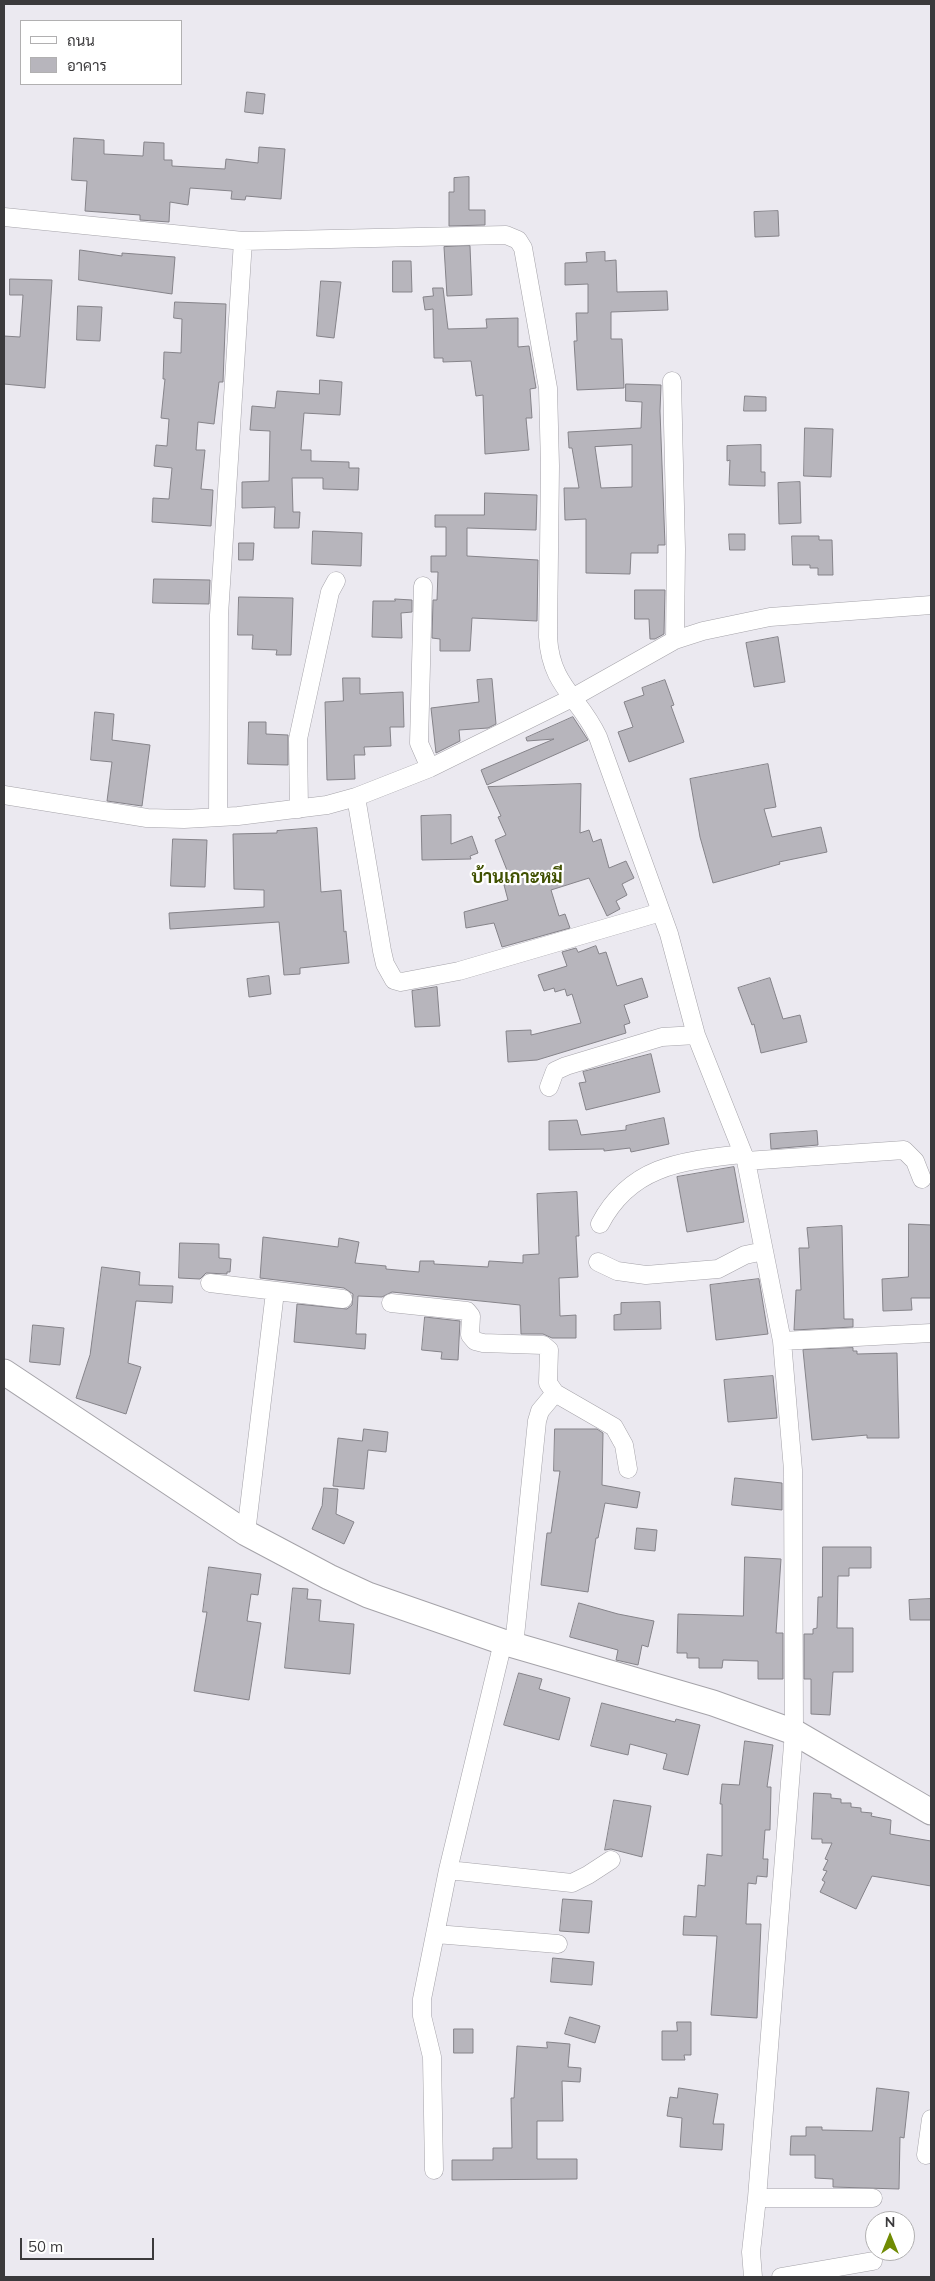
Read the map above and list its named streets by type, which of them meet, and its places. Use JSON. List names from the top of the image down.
{
  "districts": ["บ้านเกาะหมี"],
  "legend": ["ถนน", "อาคาร"],
  "scale_bar": "50 m",
  "north": "top"
}
